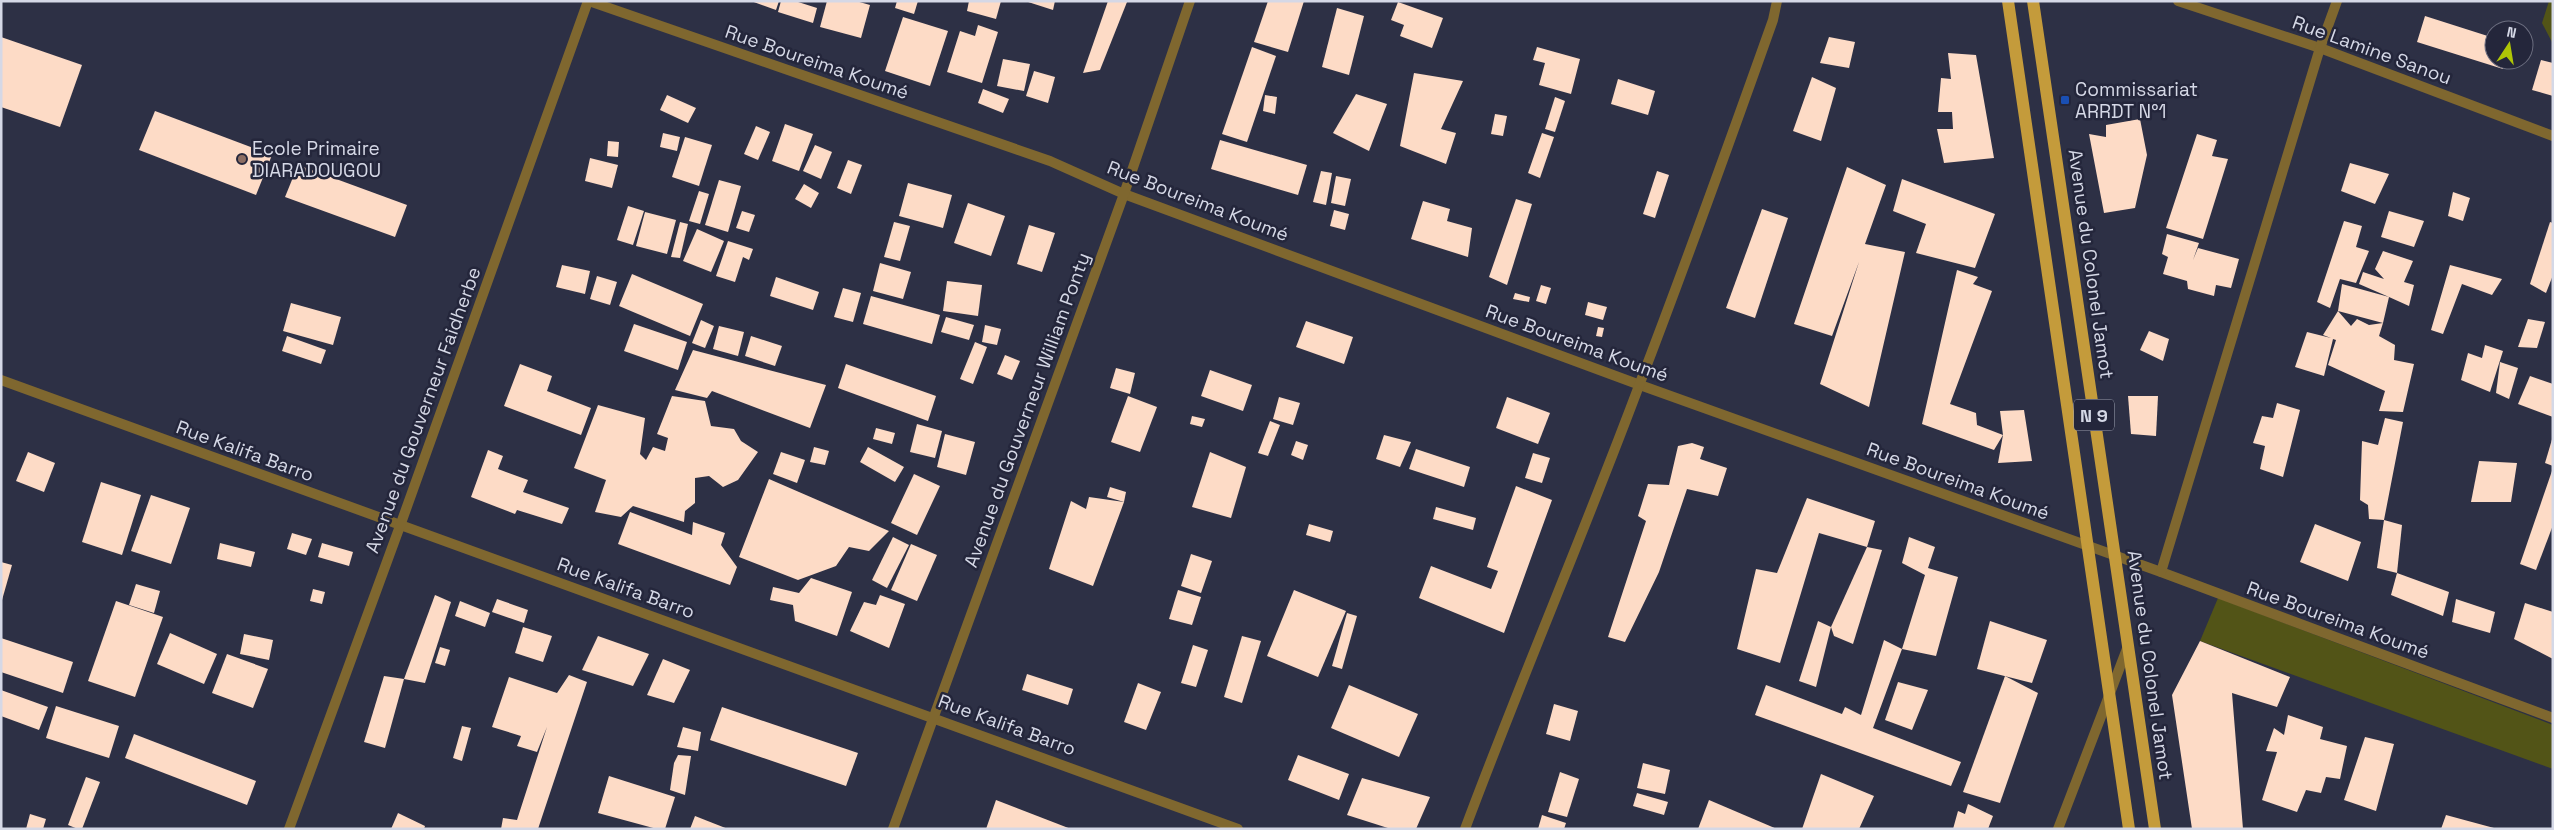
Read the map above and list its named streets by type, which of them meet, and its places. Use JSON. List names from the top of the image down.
{
  "streets": {
    "main road": ["Avenue du Colonel Jamot", "N 9"],
    "street": [
      "Rue Lamine Sanou",
      "Rue Boureima Koumé",
      "Avenue du Gouverneur Faidherbe",
      "Avenue du Gouverneur William Ponty",
      "Rue Kalifa Barro"
    ]
  },
  "crossings": [
    ["Rue Boureima Koumé", "Avenue du Colonel Jamot"],
    ["Rue Boureima Koumé", "Avenue du Gouverneur Faidherbe"],
    ["Rue Boureima Koumé", "Avenue du Gouverneur William Ponty"],
    ["Rue Boureima Koumé", "N 9"],
    ["Avenue du Gouverneur Faidherbe", "Rue Kalifa Barro"],
    ["Avenue du Gouverneur William Ponty", "Rue Kalifa Barro"]
  ],
  "places": {
    "transit": ["Commissariat ARRDT N°1"],
    "other": ["Ecole Primaire DIARADOUGOU"]
  },
  "north": "top"
}
